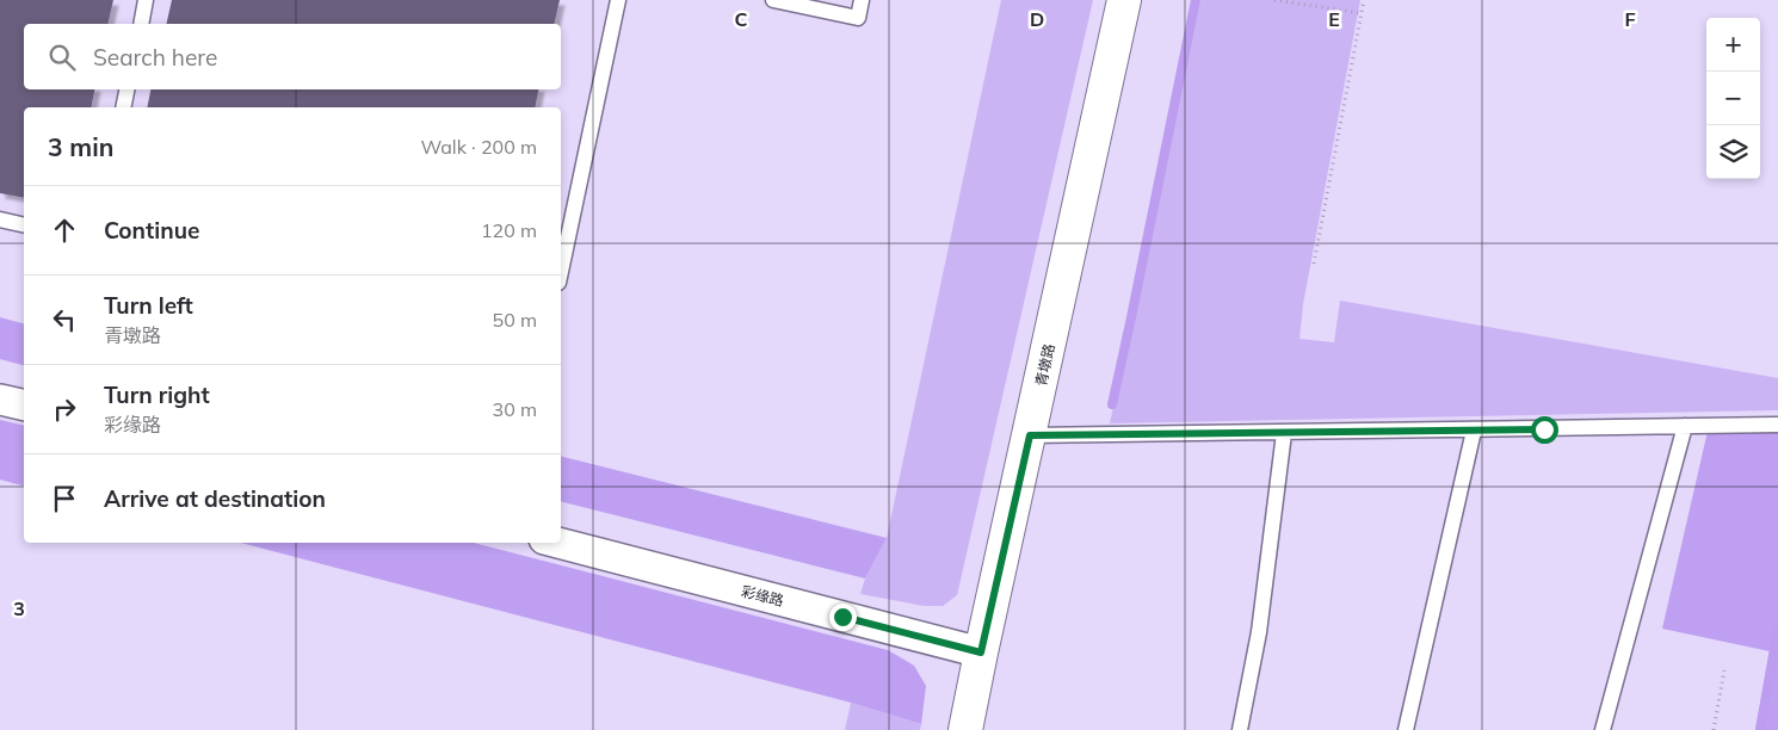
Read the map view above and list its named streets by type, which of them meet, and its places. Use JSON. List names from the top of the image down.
{
  "streets": {
    "main road": ["青墩路"],
    "street": ["彩缘路"]
  },
  "crossings": [
    ["青墩路", "彩缘路"]
  ],
  "page": {
    "map_buttons": ["+", "−"],
    "search": "Search here",
    "heading": ["3 min", "Walk · 200 m"],
    "list": [
      ["Continue", "120 m"],
      ["Turn left", "青墩路", "50 m"],
      ["Turn right", "彩缘路", "30 m"],
      "Arrive at destination"
    ]
  },
  "grid": {
    "columns": [
      "C",
      "D",
      "E",
      "F"
    ],
    "rows": ["3"]
  }
}
